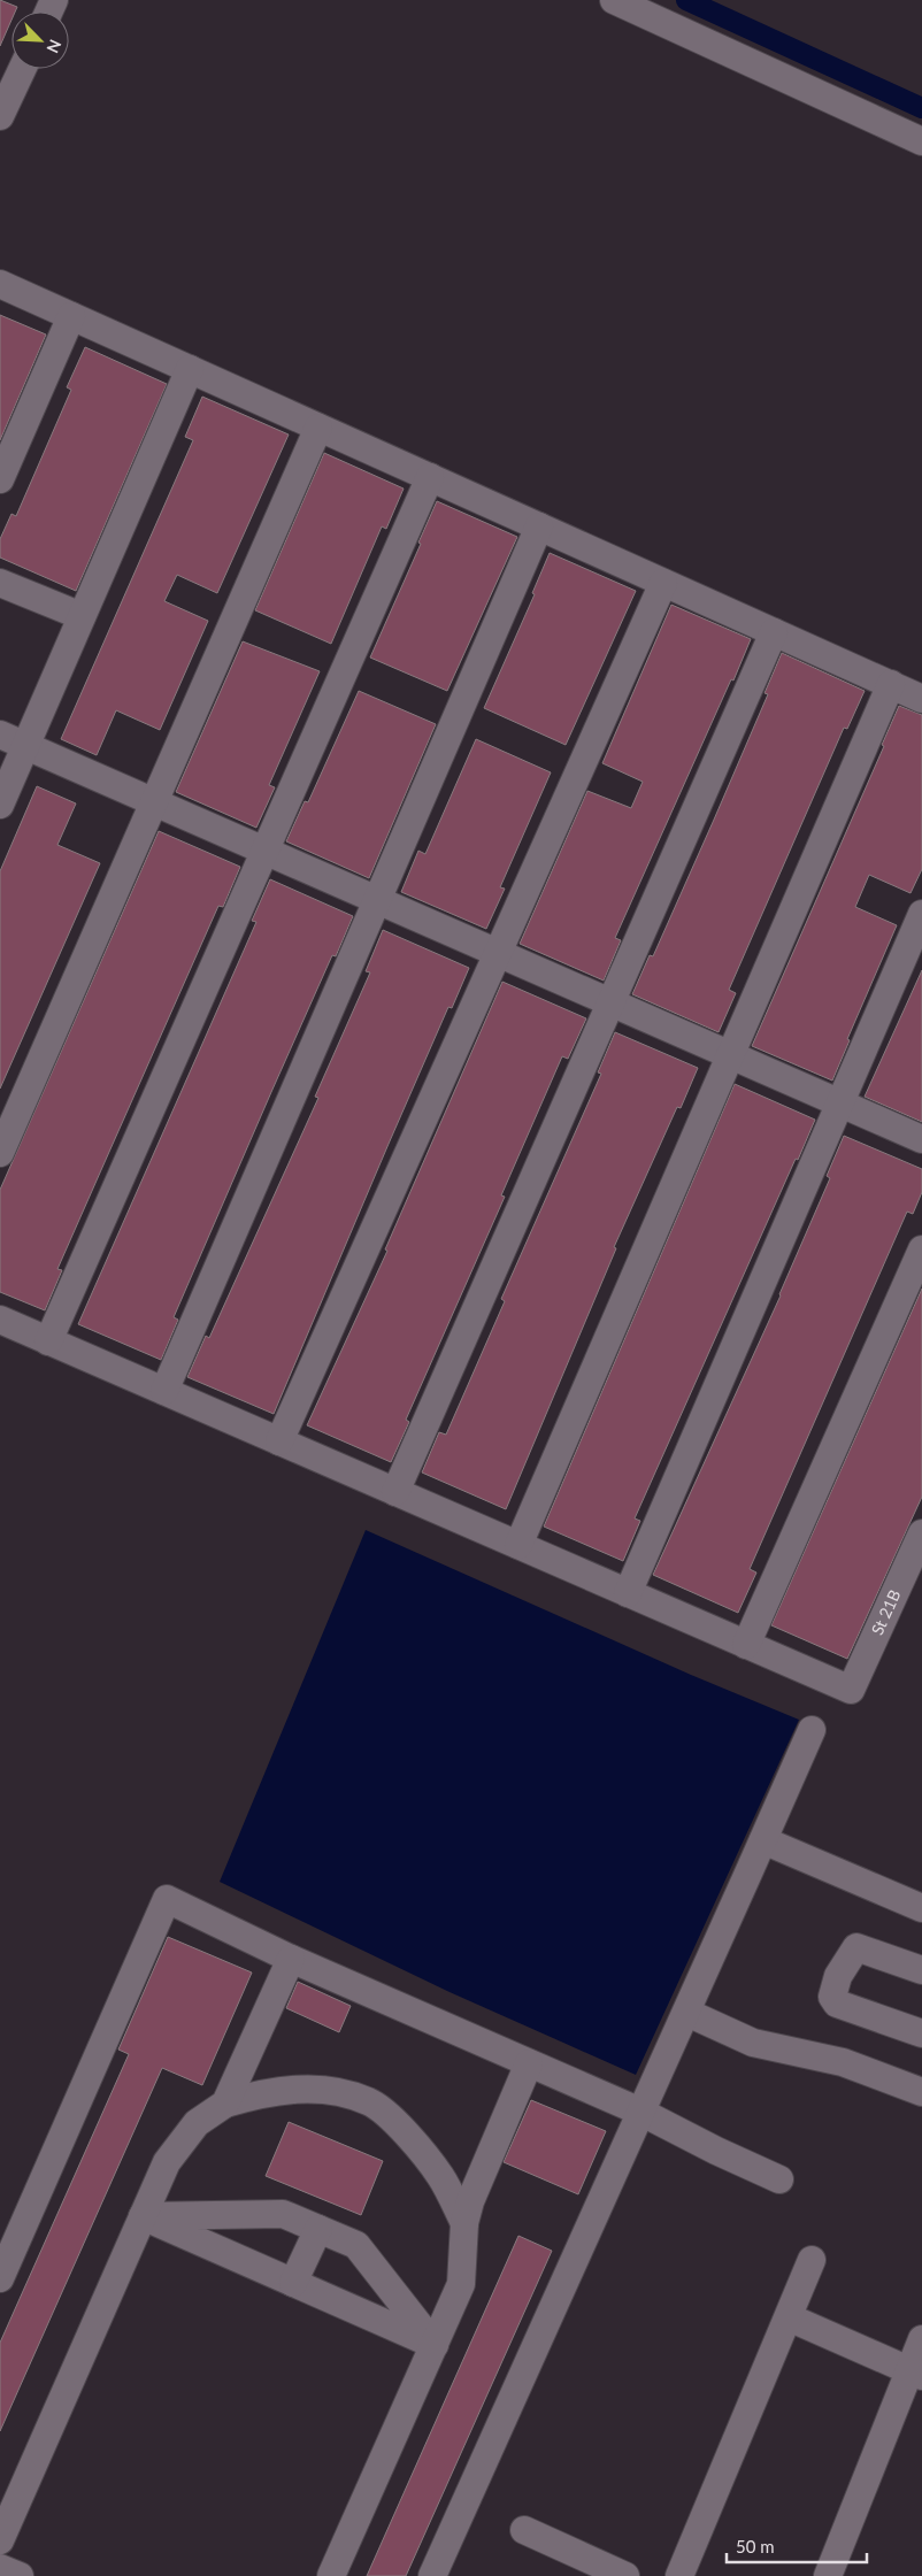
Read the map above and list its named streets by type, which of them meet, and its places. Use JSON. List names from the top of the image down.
{
  "scale_bar": "50 m",
  "north": "bottom right"
}
